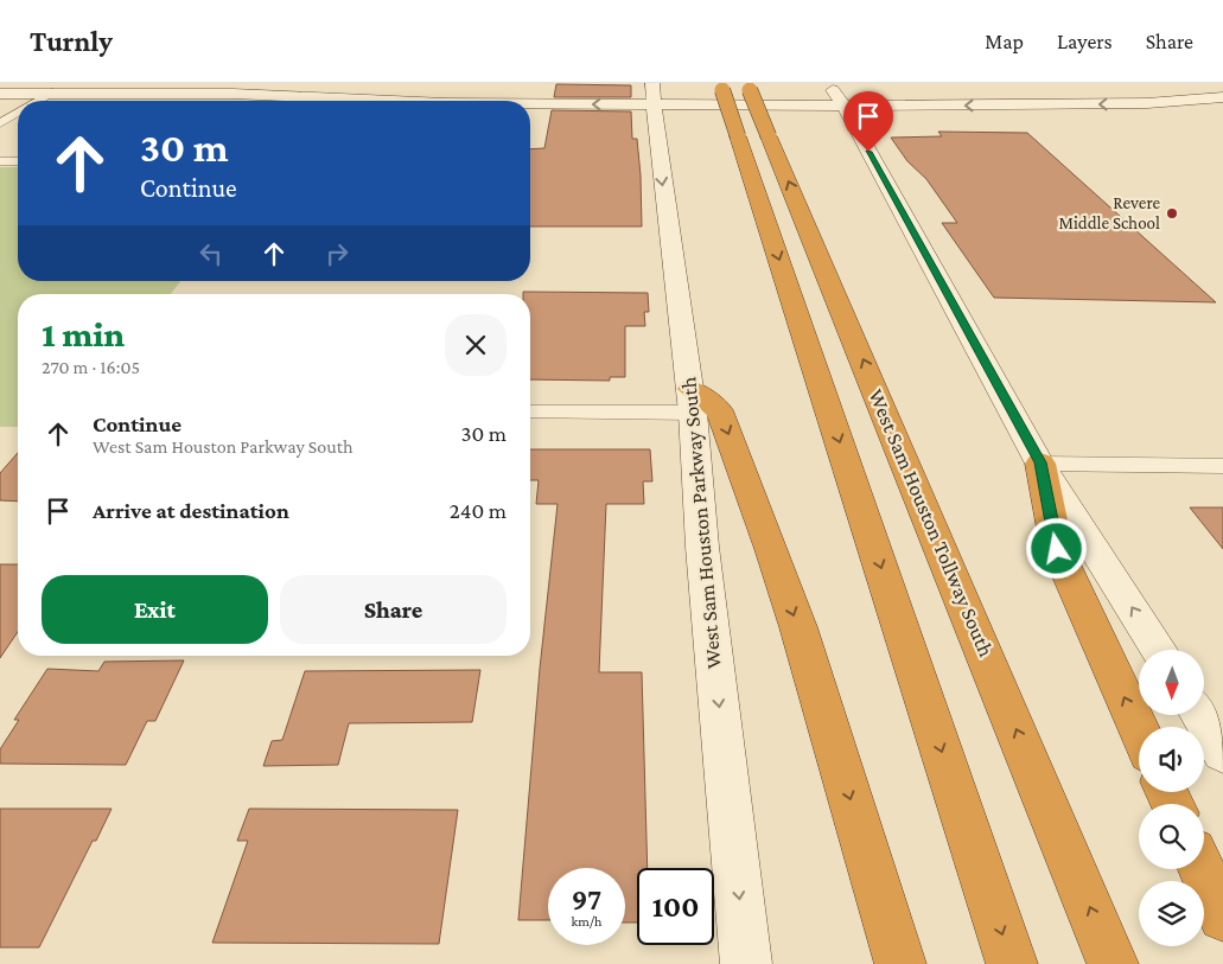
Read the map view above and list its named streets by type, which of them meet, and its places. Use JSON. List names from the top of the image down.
{
  "streets": {
    "highway": ["West Sam Houston Tollway South"],
    "main road": ["West Sam Houston Parkway South"]
  },
  "places": ["Revere Middle School"],
  "north": "bottom",
  "page": {
    "header": "Turnly",
    "nav": ["Map", "Layers", "Share"],
    "turn": ["30 m", "Continue"],
    "heading": ["1 min", "270 m · 16:05"],
    "list": [
      {
        "name": "Continue",
        "note": "West Sam Houston Parkway South",
        "value": "30 m"
      },
      {
        "name": "Arrive at destination",
        "value": "240 m"
      }
    ],
    "buttons": ["Exit", "Share"],
    "speed": "97 km/h",
    "limit": "100"
  }
}
